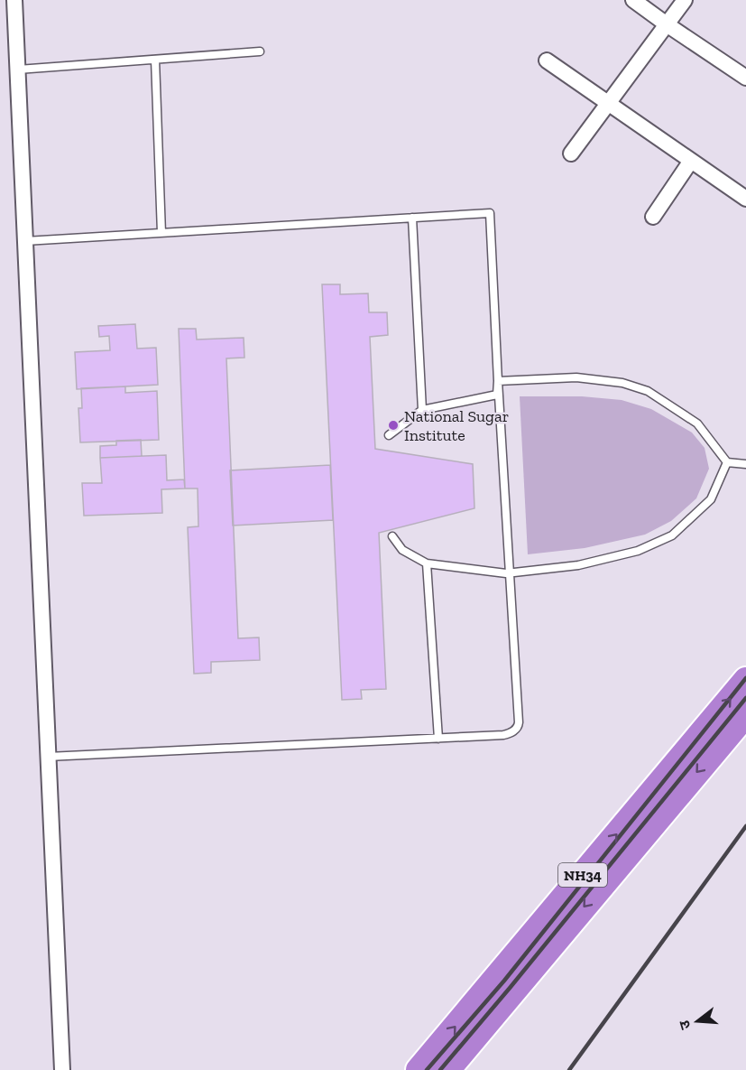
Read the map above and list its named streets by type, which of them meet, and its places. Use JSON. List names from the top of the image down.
{
  "streets": {
    "highway": ["NH34"]
  },
  "places": ["National Sugar Institute"],
  "north": "left"
}
